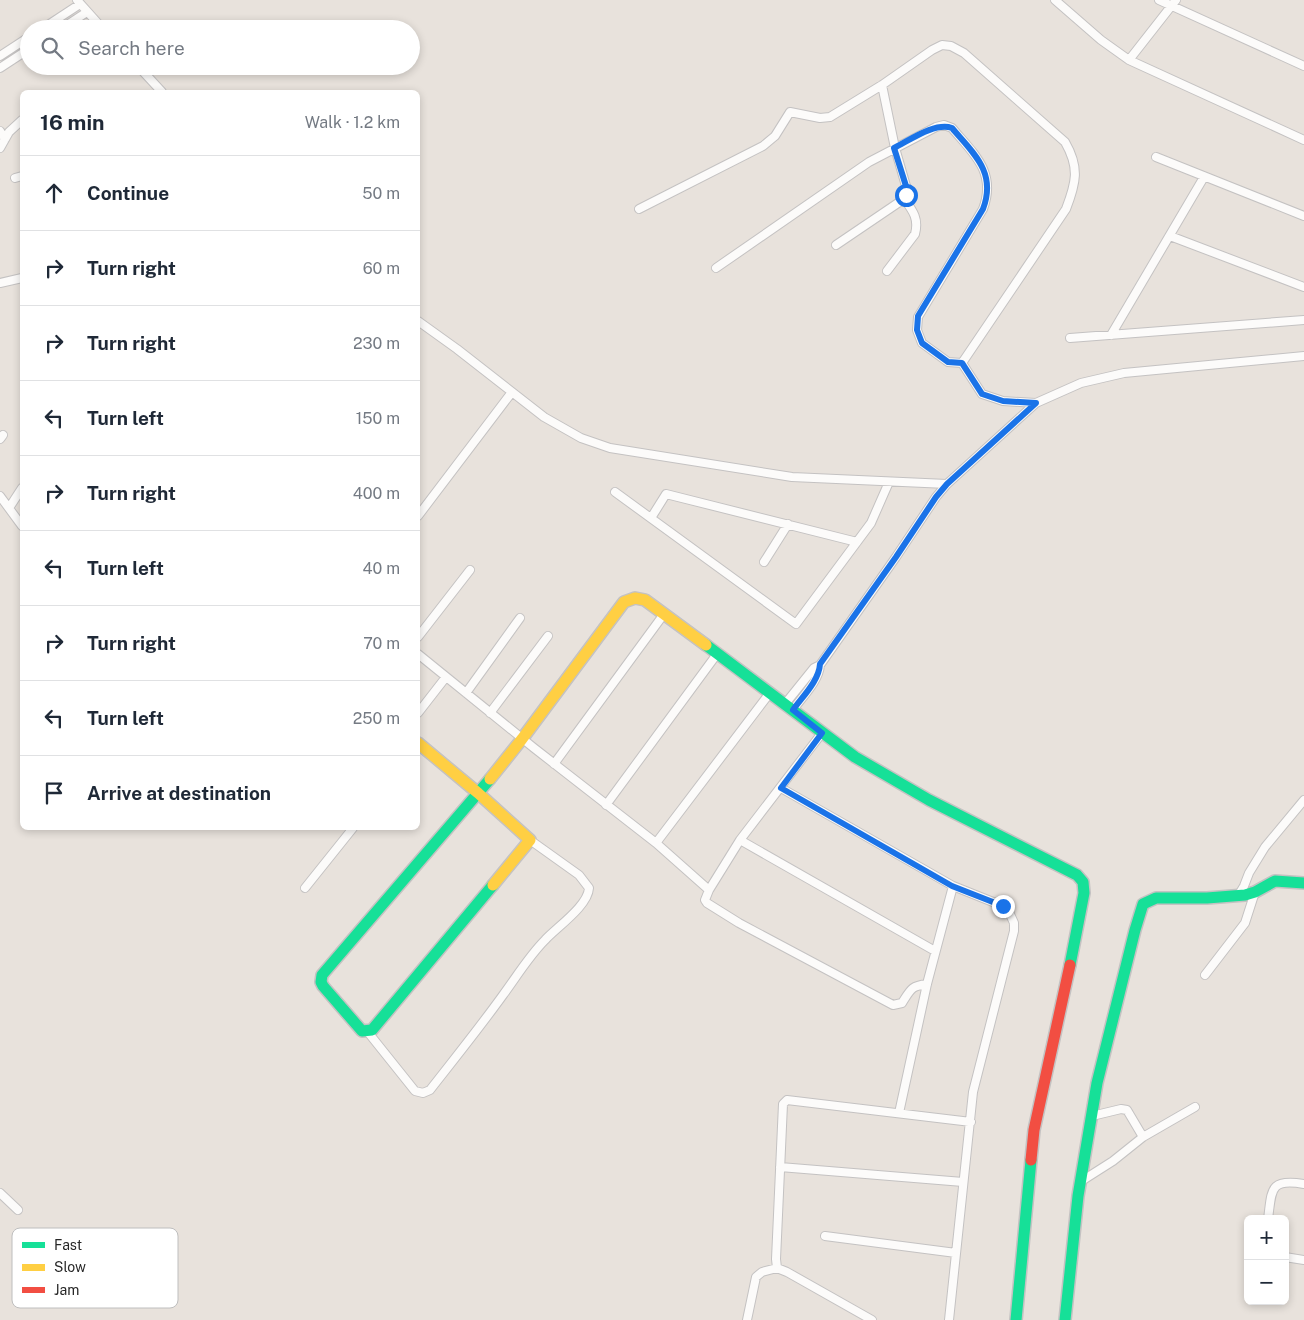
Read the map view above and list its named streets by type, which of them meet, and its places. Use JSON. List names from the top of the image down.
{
  "legend": ["Fast", "Slow", "Jam"],
  "page": {
    "search": "Search here",
    "heading": ["16 min", "Walk · 1.2 km"],
    "list": [
      ["Continue", "50 m"],
      ["Turn right", "60 m"],
      ["Turn right", "230 m"],
      ["Turn left", "150 m"],
      ["Turn right", "400 m"],
      ["Turn left", "40 m"],
      ["Turn right", "70 m"],
      ["Turn left", "250 m"],
      "Arrive at destination"
    ],
    "map_buttons": ["+", "−"]
  }
}
